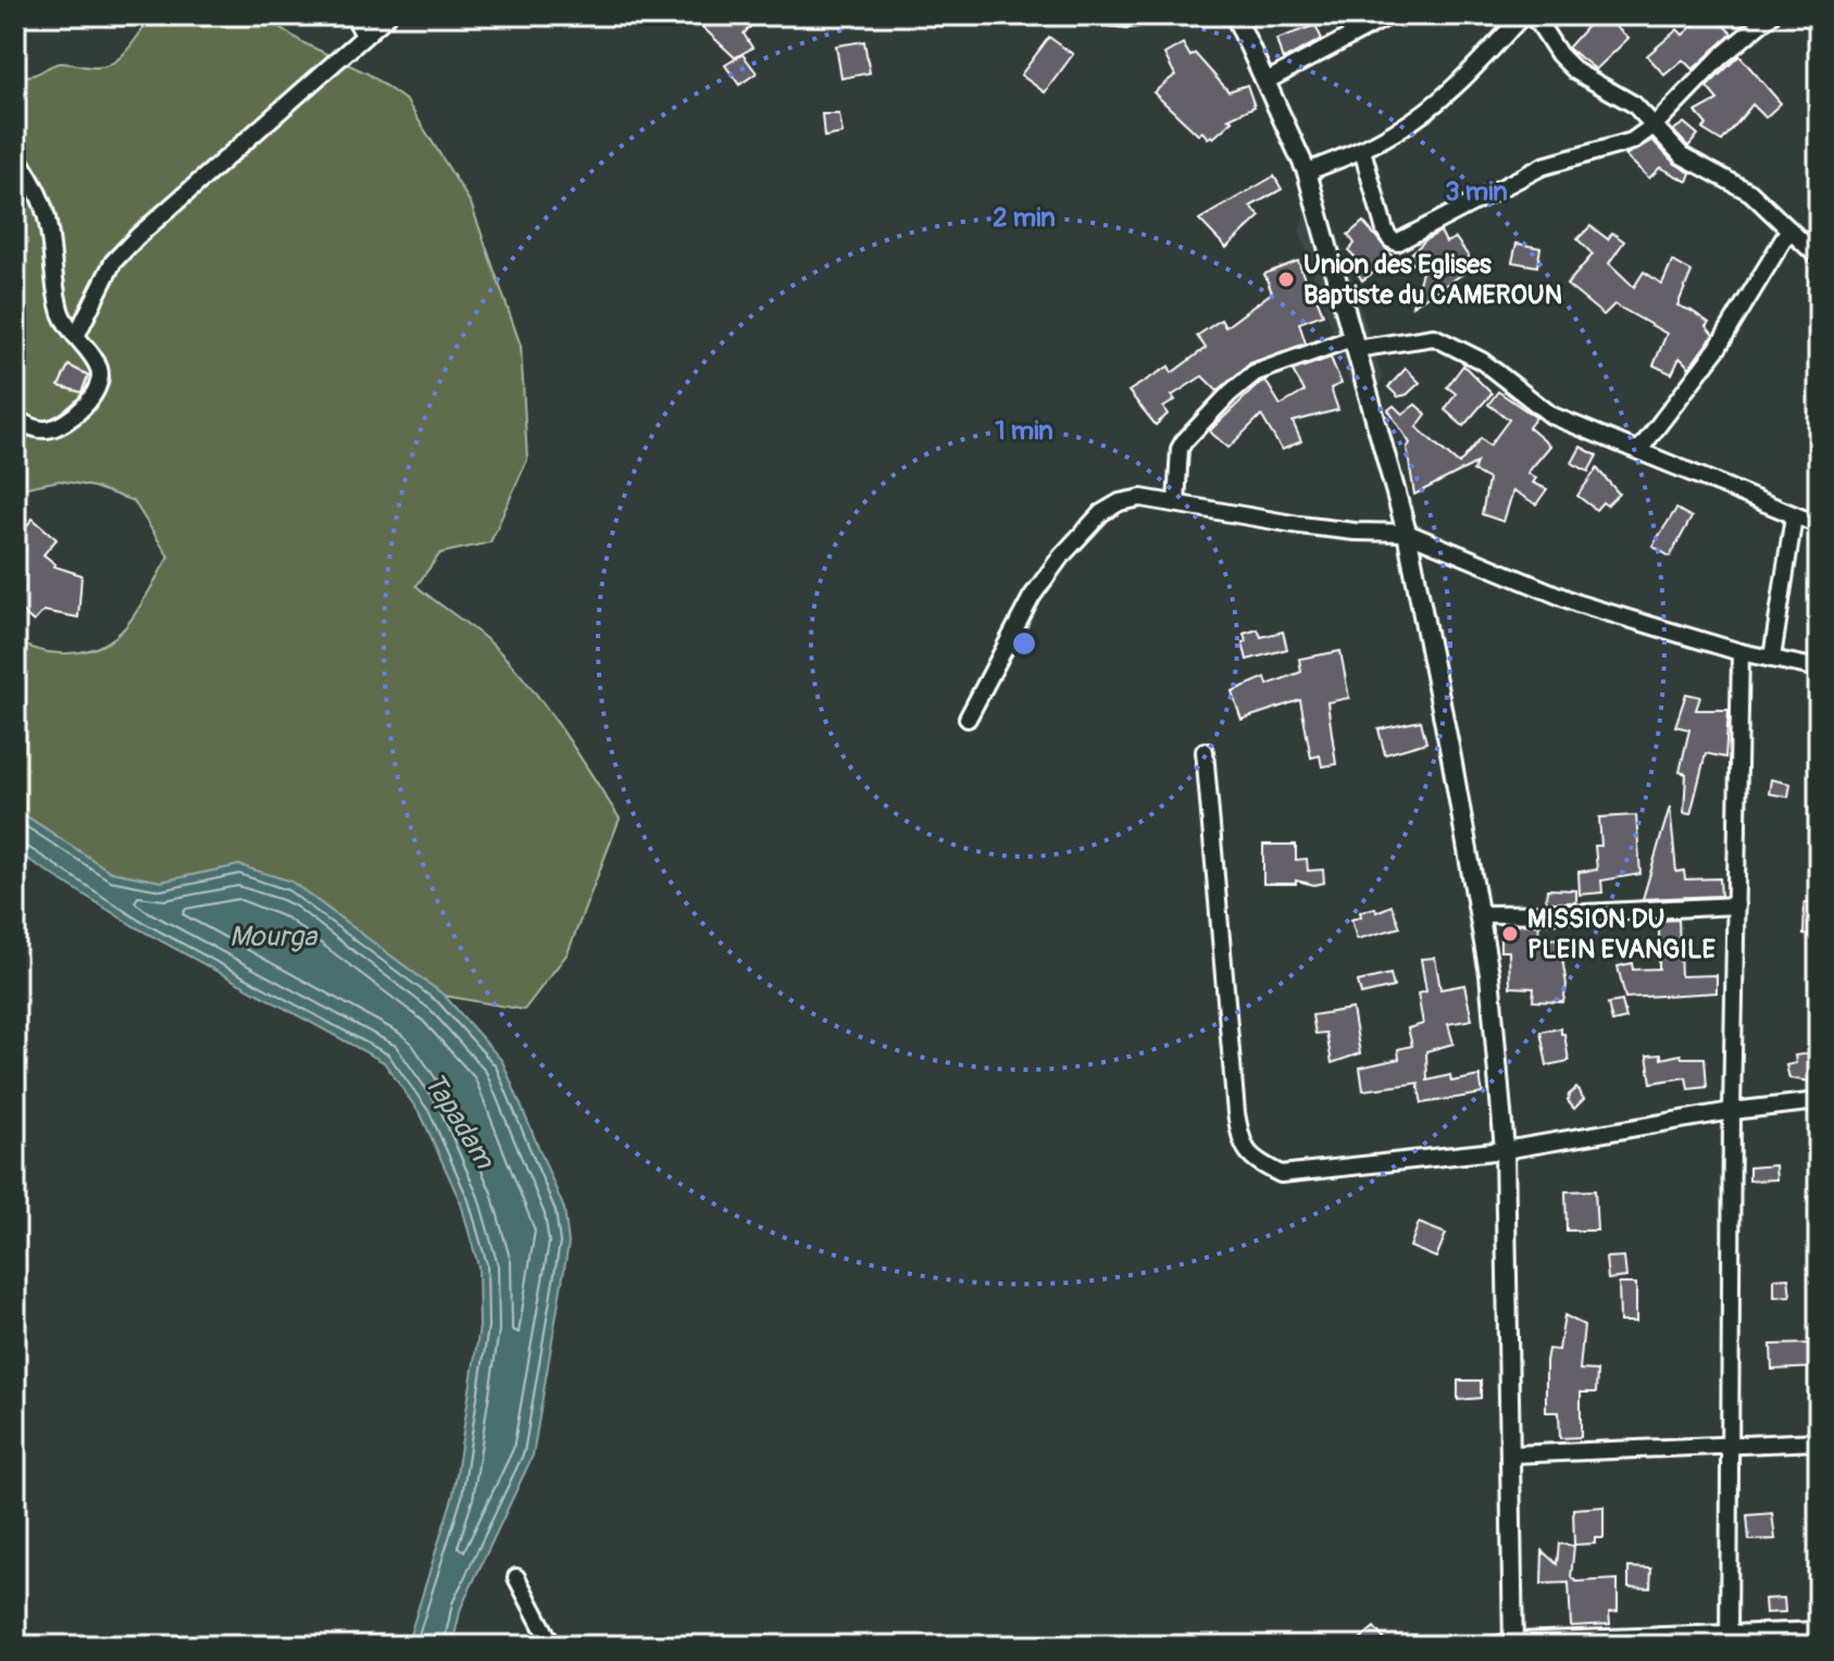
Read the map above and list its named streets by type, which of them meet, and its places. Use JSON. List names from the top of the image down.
{
  "water": ["Mourga", "Tapadam"],
  "places": ["Union des Eglises Baptiste du CAMEROUN", "MISSION DU PLEIN EVANGILE"],
  "rings": ["3 min", "2 min", "1 min"]
}
